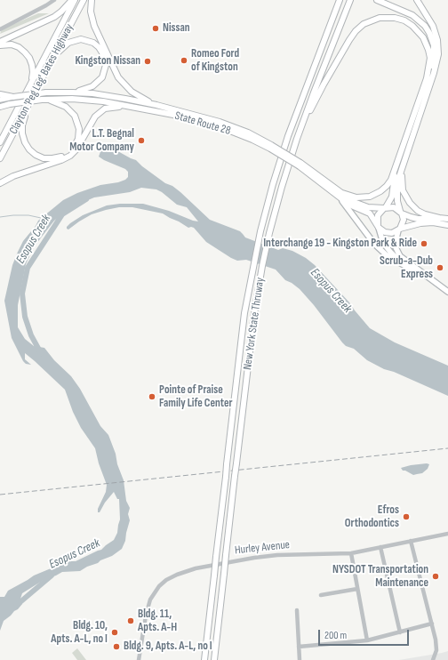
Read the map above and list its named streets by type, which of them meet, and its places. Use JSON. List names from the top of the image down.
{
  "streets": {
    "highway": ["Clayton 'Peg Leg' Bates Highway", "State Route 28", "New York State Thruway"],
    "street": ["Hurley Avenue"]
  },
  "water": ["Esopus Creek"],
  "places": [
    "Nissan",
    "Romeo Ford of Kingston",
    "Kingston Nissan",
    "L.T. Begnal Motor Company",
    "Interchange 19 - Kingston Park & Ride",
    "Scrub-a-Dub Express",
    "Pointe of Praise Family Life Center",
    "Efros Orthodontics",
    "NYSDOT Transportation Maintenance",
    "Bldg. 11, Apts. A-H",
    "Bldg. 10, Apts. A-L, no I",
    "Bldg. 9, Apts. A-L, no I"
  ],
  "scale_bar": "200 m"
}
